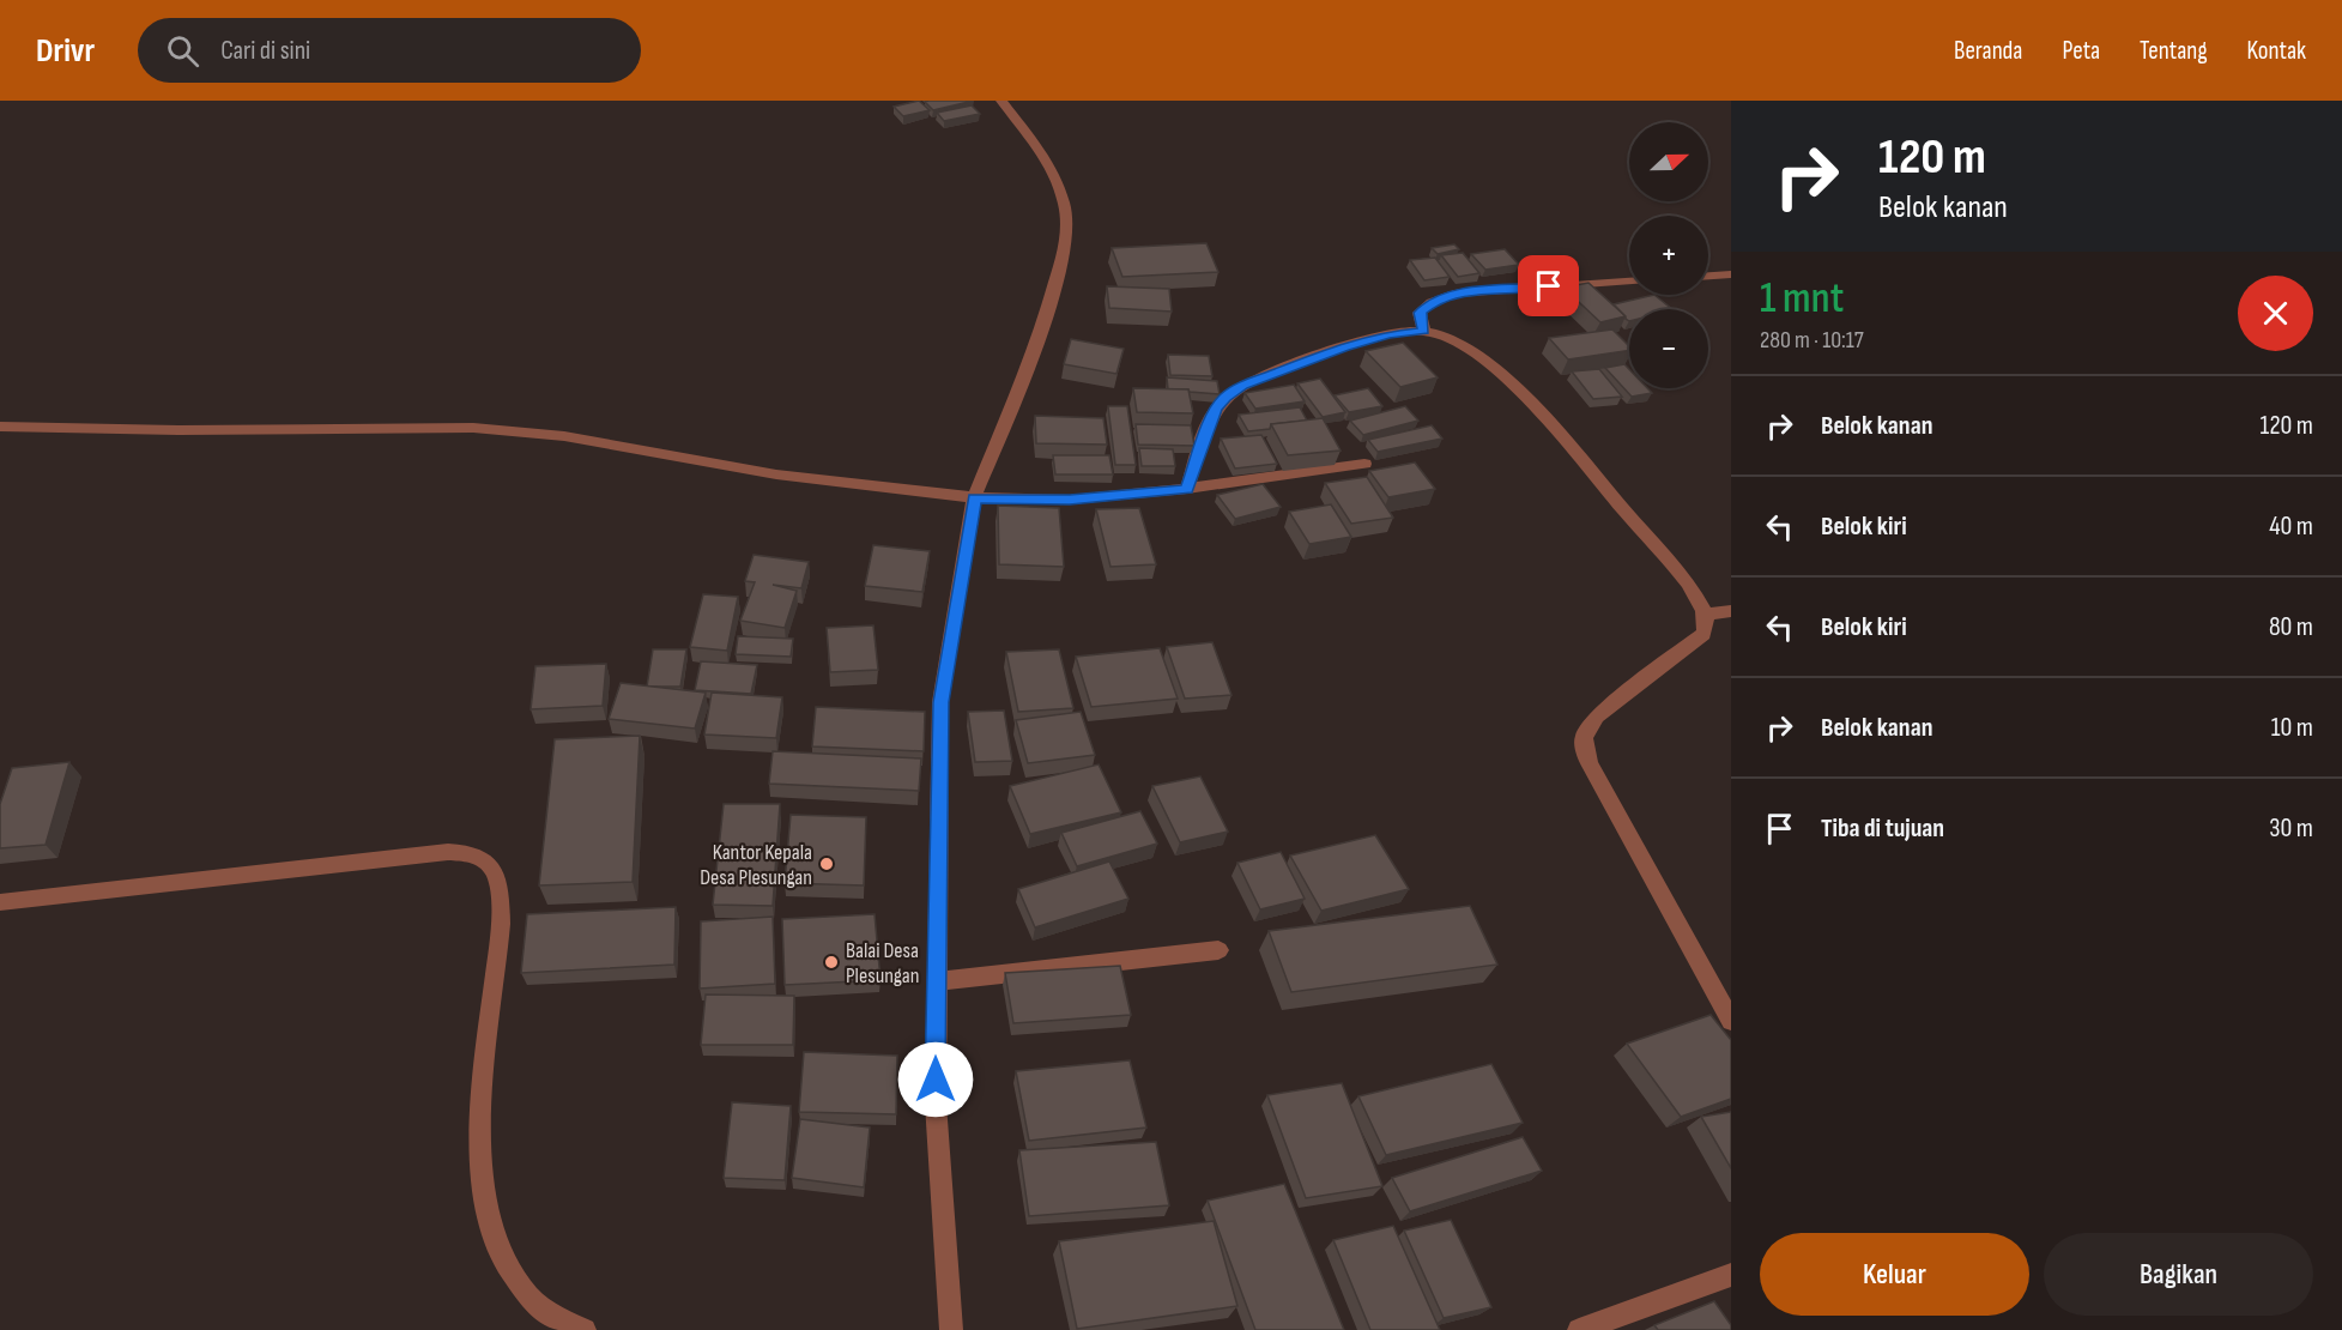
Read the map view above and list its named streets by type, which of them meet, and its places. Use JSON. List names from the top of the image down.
{
  "places": ["Kantor Kepala Desa Plesungan", "Balai Desa Plesungan"],
  "north": "right",
  "page": {
    "header": "Drivr",
    "search": "Cari di sini",
    "nav": [
      "Beranda",
      "Peta",
      "Tentang",
      "Kontak"
    ],
    "turn": ["120 m", "Belok kanan"],
    "map_buttons": ["+", "−"],
    "heading": ["1 mnt", "280 m · 10:17"],
    "list": [
      {
        "name": "Belok kanan",
        "value": "120 m"
      },
      {
        "name": "Belok kiri",
        "value": "40 m"
      },
      {
        "name": "Belok kiri",
        "value": "80 m"
      },
      {
        "name": "Belok kanan",
        "value": "10 m"
      },
      {
        "name": "Tiba di tujuan",
        "value": "30 m"
      }
    ],
    "buttons": ["Keluar", "Bagikan"]
  }
}
